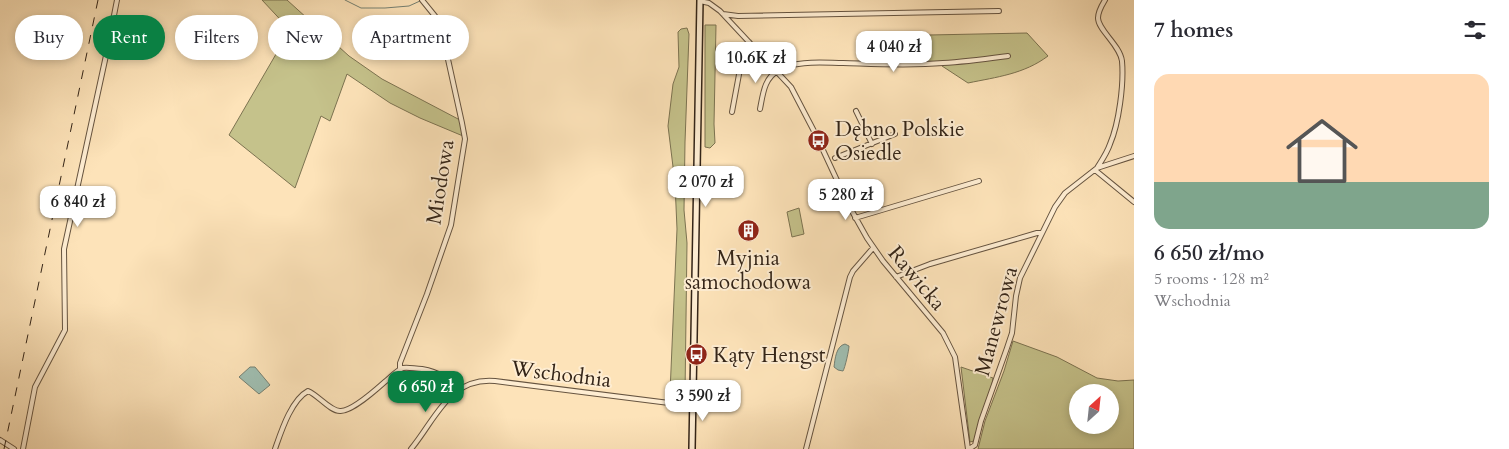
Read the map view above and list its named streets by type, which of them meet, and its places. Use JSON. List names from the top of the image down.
{
  "streets": {
    "street": [
      "Miodowa",
      "Rawicka",
      "Manewrowa",
      "Wschodnia"
    ]
  },
  "crossings": [
    ["Rawicka", "Manewrowa"]
  ],
  "places": {
    "bus stop": ["Dębno Polskie Osiedle", "Kąty Hengst"],
    "building": ["Myjnia samochodowa"]
  },
  "north": "top right",
  "page": {
    "heading": "7 homes",
    "chip": [
      "Buy",
      "Rent",
      "Filters",
      "New",
      "Apartment"
    ],
    "price": [
      "4 040 zł",
      "10.6K zł",
      "2 070 zł",
      "5 280 zł",
      "6 840 zł",
      "6 650 zł",
      "3 590 zł"
    ],
    "list": [
      {
        "name": "6 650 zł/mo",
        "note": "5 rooms · 128 m² · Wschodnia"
      }
    ]
  }
}
